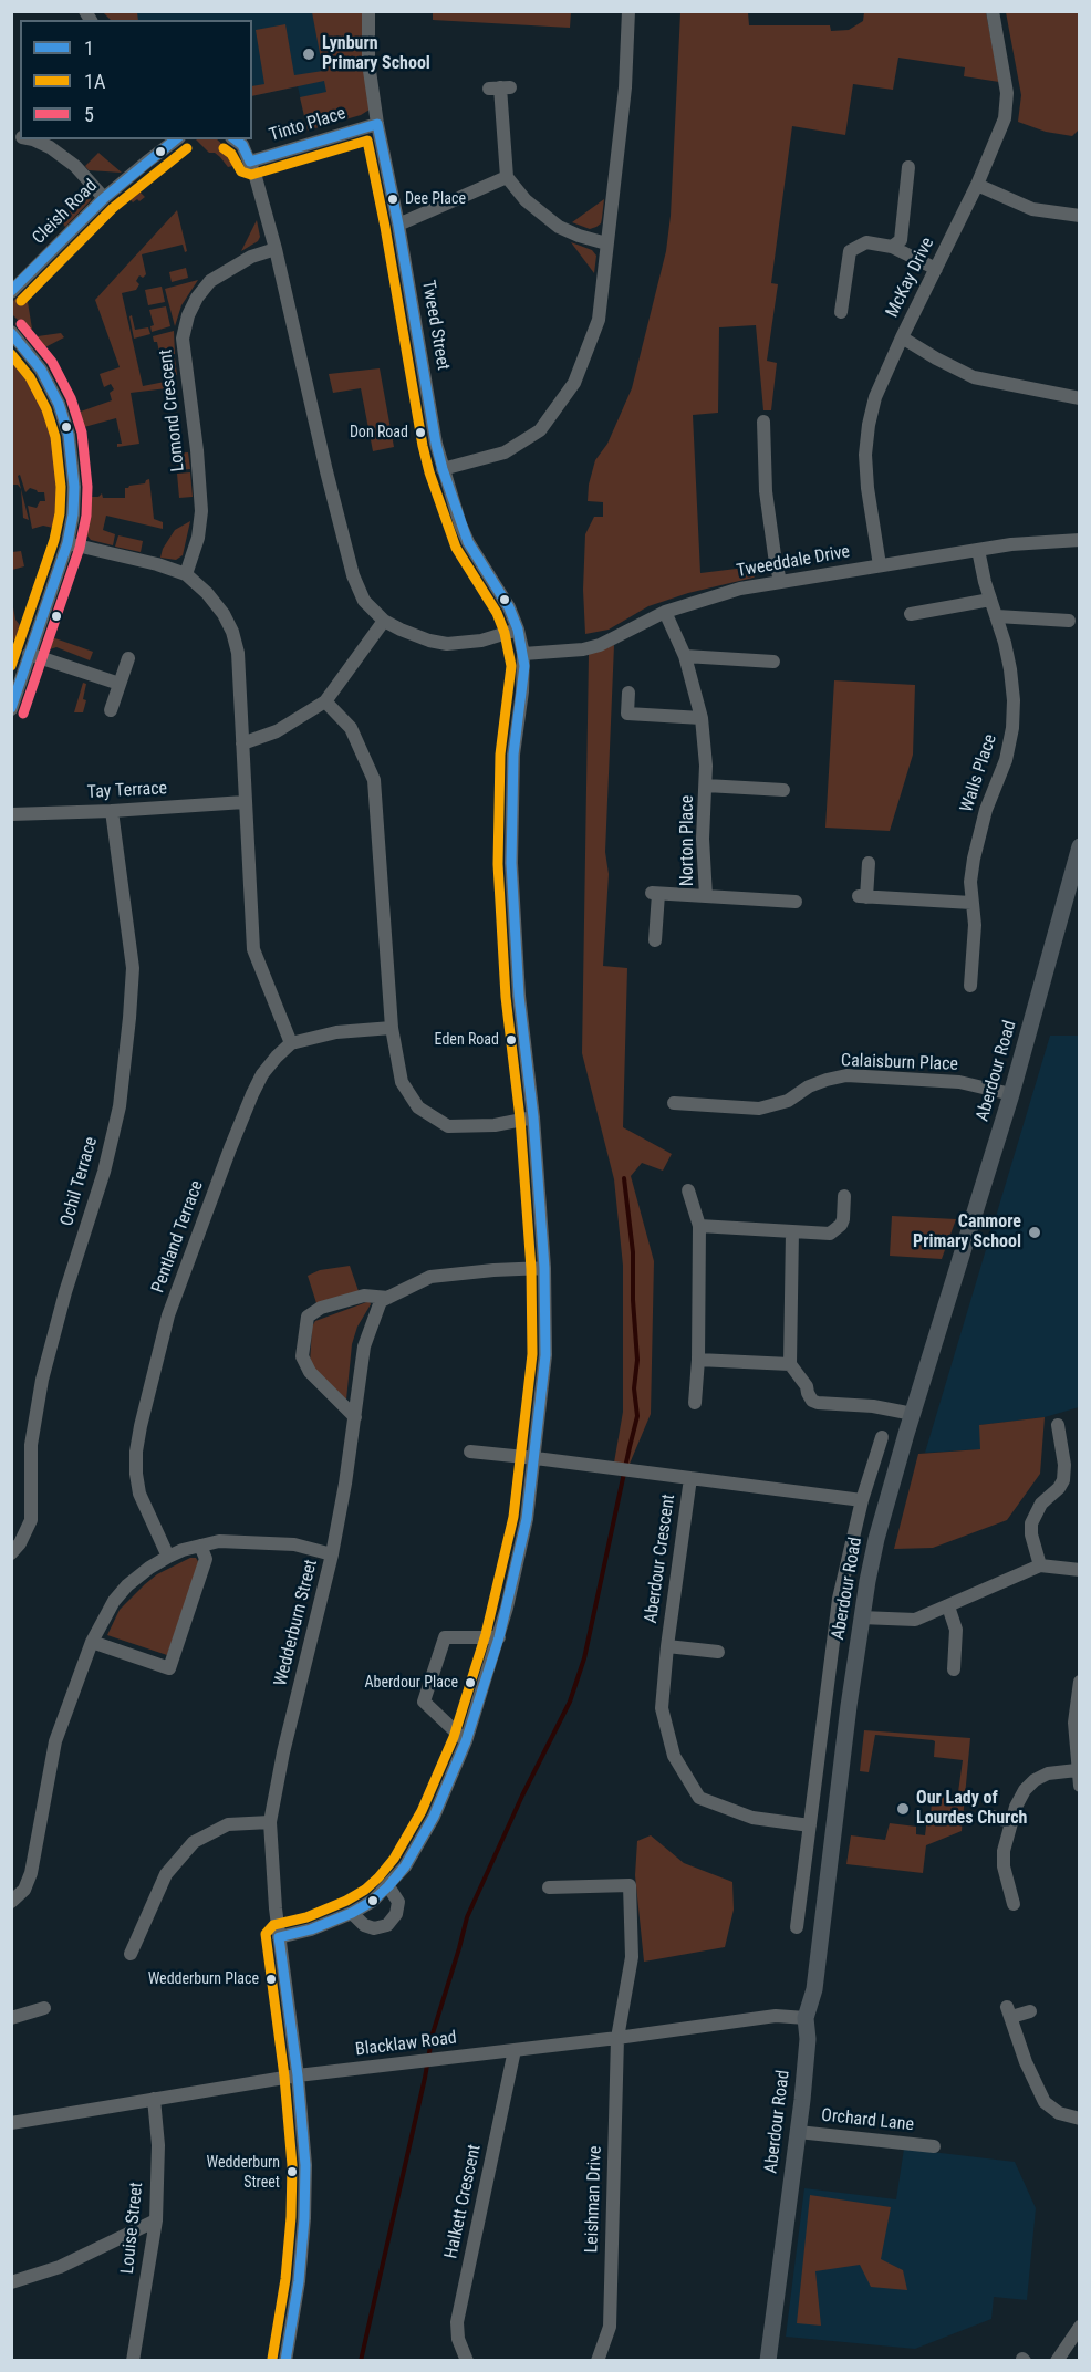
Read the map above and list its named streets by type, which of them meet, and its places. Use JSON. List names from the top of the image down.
{
  "streets": {
    "main road": ["Aberdour Road"],
    "street": [
      "Tinto Place",
      "Cleish Road",
      "McKay Drive",
      "Tweed Street",
      "Lomond Crescent",
      "Tweeddale Drive",
      "Walls Place",
      "Tay Terrace",
      "Norton Place",
      "Calaisburn Place",
      "Ochil Terrace",
      "Pentland Terrace",
      "Aberdour Crescent",
      "Wedderburn Street",
      "Blacklaw Road",
      "Orchard Lane",
      "Leishman Drive",
      "Halkett Crescent",
      "Louise Street"
    ]
  },
  "crossings": [
    ["Tinto Place", "Tweed Street"],
    ["McKay Drive", "Tweeddale Drive"],
    ["Tweed Street", "Tweeddale Drive"],
    ["Tweed Street", "Wedderburn Street"],
    ["Tweeddale Drive", "Walls Place"],
    ["Tweeddale Drive", "Norton Place"],
    ["Tay Terrace", "Ochil Terrace"],
    ["Calaisburn Place", "Aberdour Road"],
    ["Aberdour Road", "Aberdour Crescent"],
    ["Aberdour Road", "Blacklaw Road"],
    ["Aberdour Road", "Orchard Lane"],
    ["Wedderburn Street", "Blacklaw Road"],
    ["Blacklaw Road", "Leishman Drive"],
    ["Blacklaw Road", "Halkett Crescent"],
    ["Blacklaw Road", "Louise Street"]
  ],
  "places": [
    "Lynburn Primary School",
    "Dee Place",
    "Don Road",
    "Eden Road",
    "Canmore Primary School",
    "Aberdour Place",
    "Our Lady of Lourdes Church",
    "Wedderburn Place",
    "Wedderburn Street"
  ],
  "lines": ["transit line 1", "transit line 1A", "transit line 5"],
  "legend": ["1", "1A", "5"]
}
